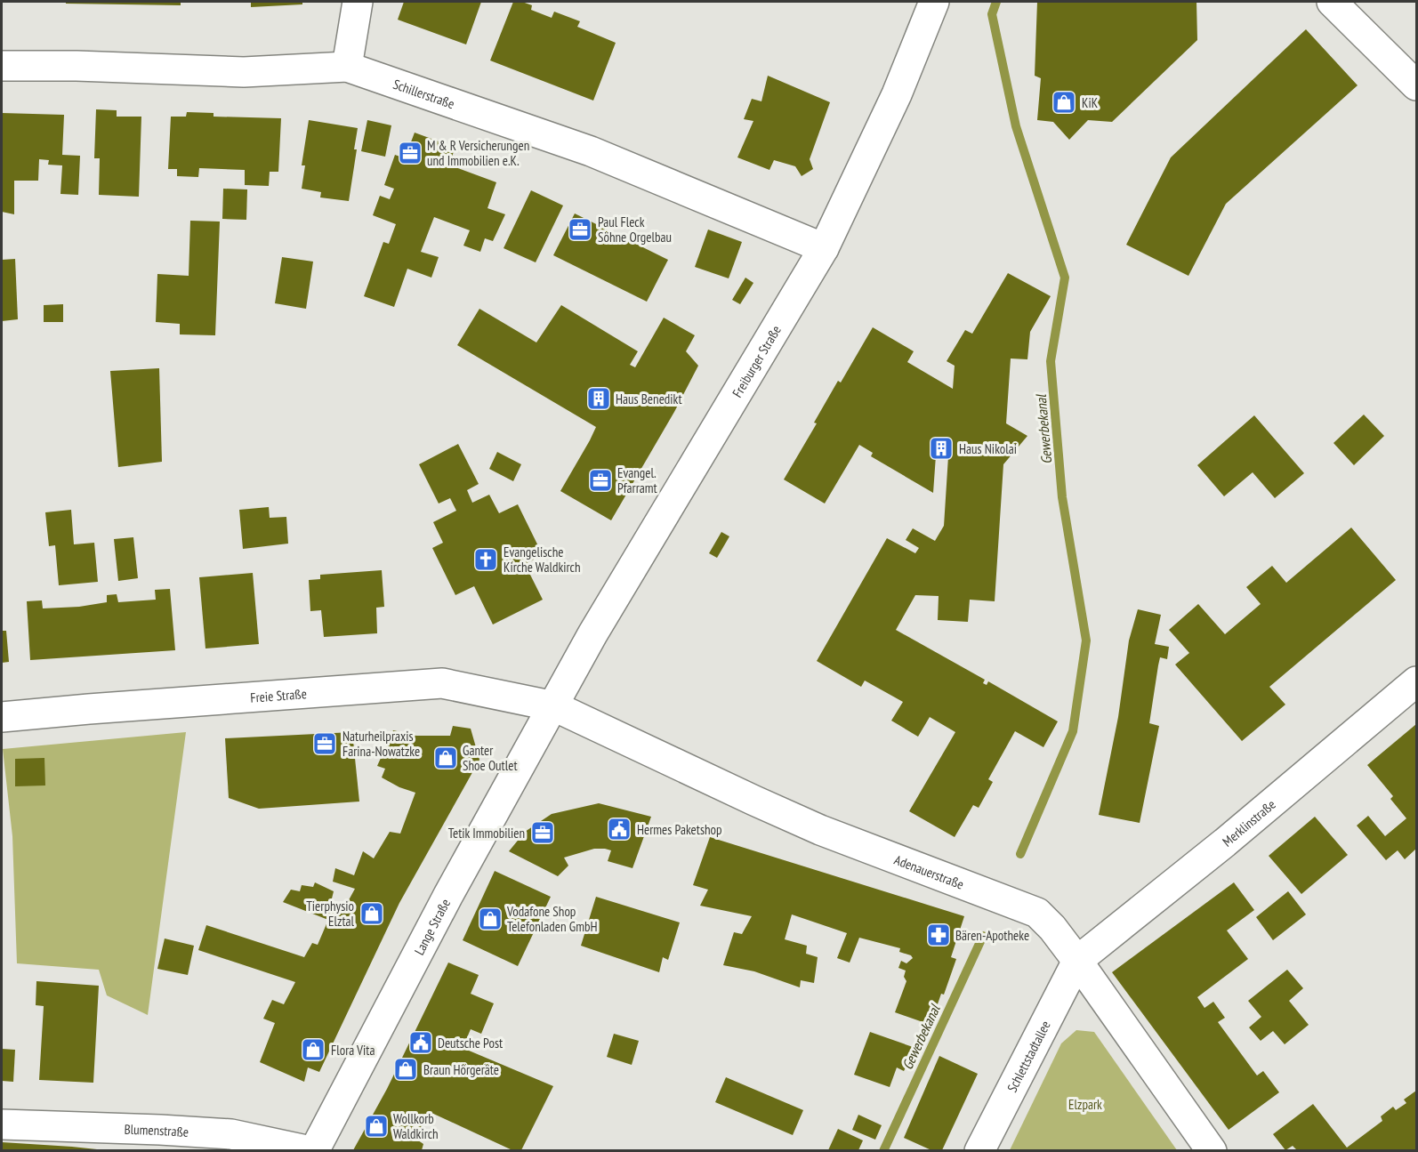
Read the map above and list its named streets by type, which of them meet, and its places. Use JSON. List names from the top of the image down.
{
  "streets": {
    "street": [
      "Schillerstraße",
      "Freiburger Straße",
      "Freie Straße",
      "Merklinstraße",
      "Adenauerstraße",
      "Lange Straße",
      "Schlettstadtallee",
      "Blumenstraße"
    ]
  },
  "crossings": [
    ["Schillerstraße", "Freiburger Straße"],
    ["Freiburger Straße", "Freie Straße"],
    ["Freiburger Straße", "Adenauerstraße"],
    ["Freiburger Straße", "Lange Straße"],
    ["Freie Straße", "Adenauerstraße"],
    ["Freie Straße", "Lange Straße"],
    ["Merklinstraße", "Adenauerstraße"],
    ["Merklinstraße", "Schlettstadtallee"],
    ["Adenauerstraße", "Lange Straße"],
    ["Adenauerstraße", "Schlettstadtallee"],
    ["Lange Straße", "Blumenstraße"]
  ],
  "water": ["Gewerbekanal"],
  "parks": ["Elzpark"],
  "places": {
    "shop": [
      "KiK",
      "Ganter Shoe Outlet",
      "Tierphysio Elztal",
      "Vodafone Shop Telefonladen GmbH",
      "Flora Vita",
      "Braun Hörgeräte",
      "Wollkorb Waldkirch"
    ],
    "office": [
      "M & R Versicherungen und Immobilien e.K.",
      "Paul Fleck Söhne Orgelbau",
      "Evangel. Pfarramt",
      "Naturheilpraxis Farina-Nowatzke",
      "Tetik Immobilien"
    ],
    "building": ["Haus Benedikt", "Haus Nikolai"],
    "church": ["Evangelische Kirche Waldkirch"],
    "public building": ["Hermes Paketshop", "Deutsche Post"],
    "pharmacy": ["Bären-Apotheke"]
  }
}
